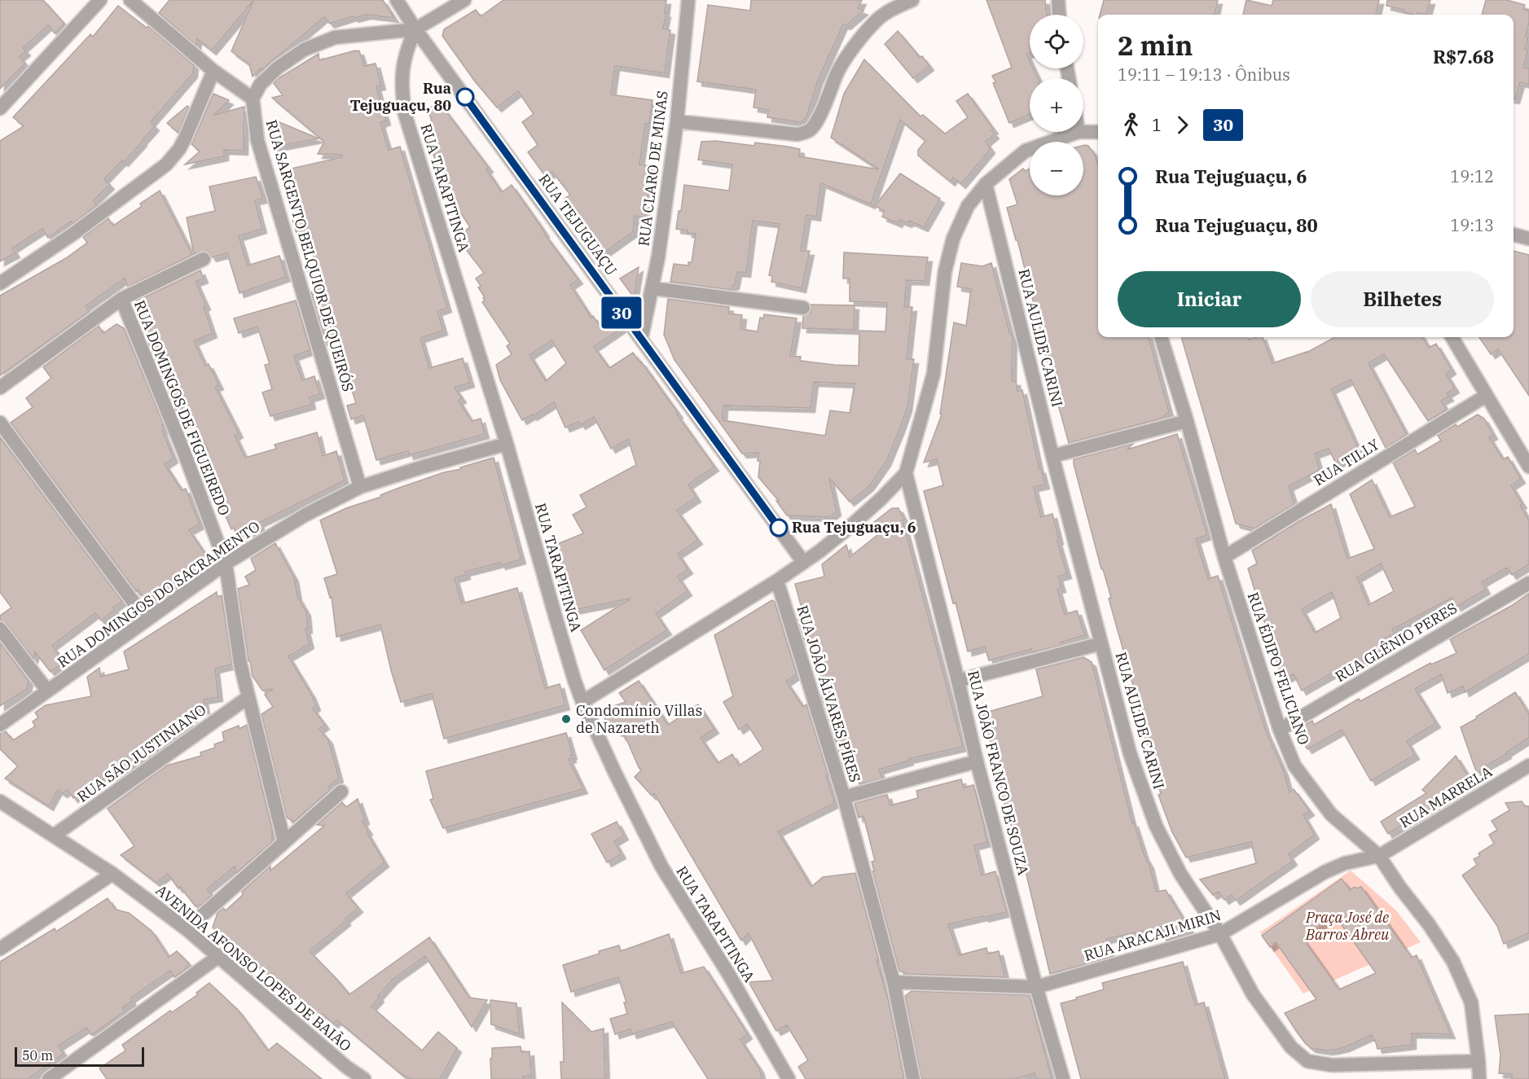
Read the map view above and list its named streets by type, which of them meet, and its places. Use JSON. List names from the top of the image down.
{
  "streets": {
    "street": [
      "RUA CLARO DE MINAS",
      "RUA TARAPITINGA",
      "RUA TEJUGUAÇU",
      "RUA SARGENTO BELQUIOR DE QUEIRÓS",
      "RUA AULIDE CARINI",
      "RUA DOMINGOS DE FIGUEIREDO",
      "RUA TILLY",
      "RUA DOMINGOS DO SACRAMENTO",
      "RUA GLÊNIO PERES",
      "RUA ÉDIPO FELICIANO",
      "RUA JOÃO ÁLVARES PÍRES",
      "RUA SÃO JUSTINIANO",
      "RUA JOÃO FRANCO DE SOUZA",
      "RUA MARRELA",
      "RUA ARACAJI MIRIN",
      "AVENIDA AFONSO LOPES DE BAIÃO"
    ]
  },
  "crossings": [
    ["RUA CLARO DE MINAS", "RUA TEJUGUAÇU"],
    ["RUA TARAPITINGA", "RUA TEJUGUAÇU"],
    ["RUA TARAPITINGA", "RUA DOMINGOS DO SACRAMENTO"],
    ["RUA SARGENTO BELQUIOR DE QUEIRÓS", "RUA DOMINGOS DO SACRAMENTO"],
    ["RUA AULIDE CARINI", "RUA ÉDIPO FELICIANO"],
    ["RUA AULIDE CARINI", "RUA ARACAJI MIRIN"],
    ["RUA DOMINGOS DE FIGUEIREDO", "RUA DOMINGOS DO SACRAMENTO"],
    ["RUA DOMINGOS DE FIGUEIREDO", "RUA SÃO JUSTINIANO"],
    ["RUA TILLY", "RUA ÉDIPO FELICIANO"],
    ["RUA GLÊNIO PERES", "RUA ÉDIPO FELICIANO"],
    ["RUA ÉDIPO FELICIANO", "RUA MARRELA"],
    ["RUA ÉDIPO FELICIANO", "RUA ARACAJI MIRIN"],
    ["RUA JOÃO ÁLVARES PÍRES", "RUA JOÃO FRANCO DE SOUZA"],
    ["RUA SÃO JUSTINIANO", "AVENIDA AFONSO LOPES DE BAIÃO"],
    ["RUA JOÃO FRANCO DE SOUZA", "RUA ARACAJI MIRIN"],
    ["RUA MARRELA", "RUA ARACAJI MIRIN"]
  ],
  "parks": ["Praça José de Barros Abreu"],
  "places": ["Rua Tejuguaçu, 80", "Rua Tejuguaçu, 6", "Condomínio Villas de Nazareth"],
  "lines": ["bus line 30"],
  "scale_bar": "50 m",
  "page": {
    "on_map": "30",
    "map_buttons": ["+", "−"],
    "heading": ["2 min", "19:11 – 19:13 · Ônibus", "R$7.68"],
    "legs": ["1", "30"],
    "list": [
      {
        "name": "Rua Tejuguaçu, 6",
        "value": "19:12"
      },
      {
        "name": "Rua Tejuguaçu, 80",
        "value": "19:13"
      }
    ],
    "buttons": ["Iniciar", "Bilhetes"],
    "scale": "50 m"
  }
}
